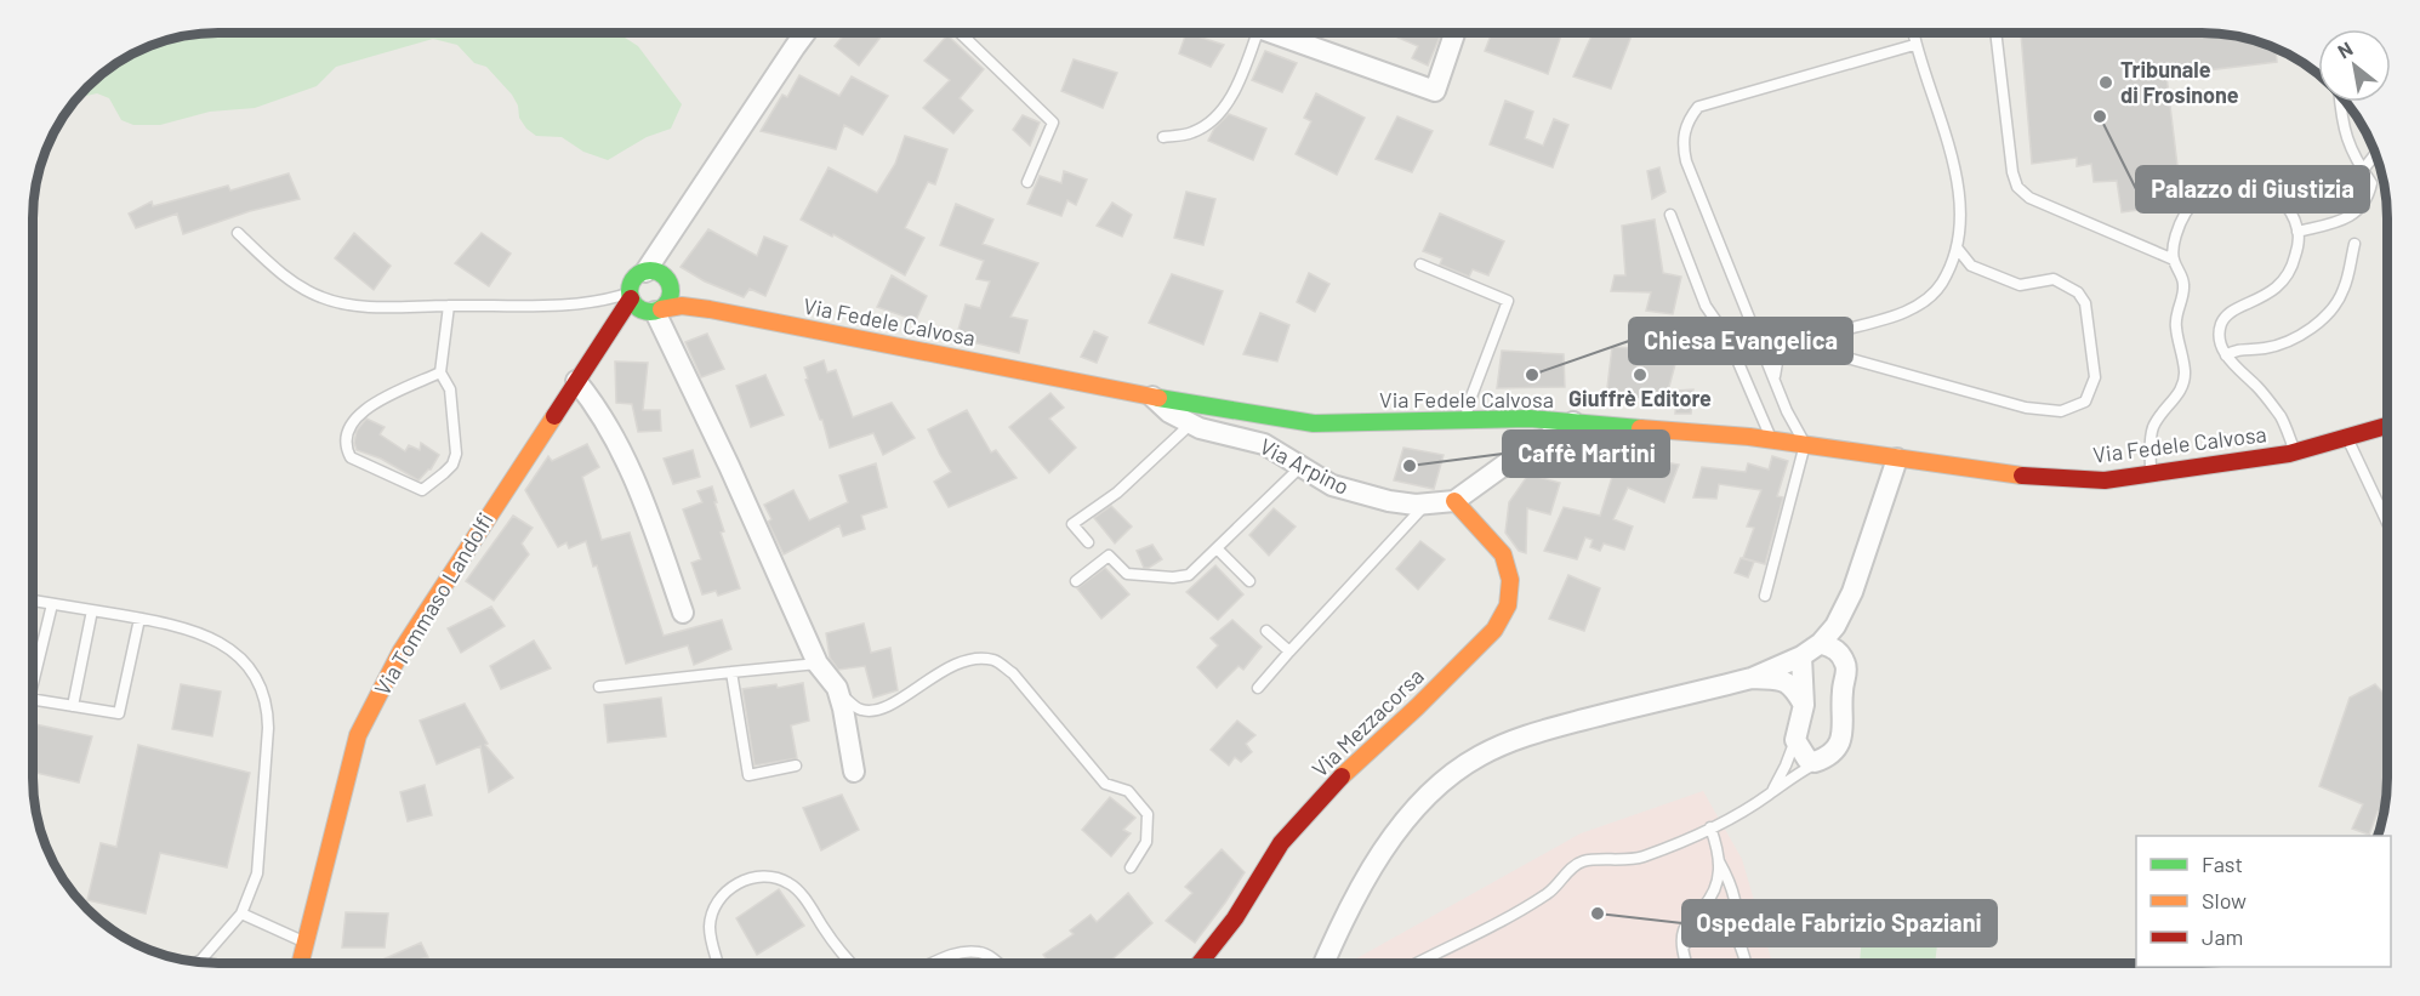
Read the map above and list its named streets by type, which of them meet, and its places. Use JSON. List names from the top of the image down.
{
  "streets": {
    "street": [
      "Via Fedele Calvosa",
      "Via Arpino",
      "Via Tommaso Landolfi",
      "Via Mezzacorsa"
    ]
  },
  "crossings": [
    ["Via Fedele Calvosa", "Via Arpino"],
    ["Via Fedele Calvosa", "Via Tommaso Landolfi"],
    ["Via Arpino", "Via Mezzacorsa"]
  ],
  "places": [
    "Tribunale di Frosinone",
    "Palazzo di Giustizia",
    "Chiesa Evangelica",
    "Giuffrè Editore",
    "Caffè Martini",
    "Ospedale Fabrizio Spaziani"
  ],
  "legend": ["Fast", "Slow", "Jam"],
  "north": "top left"
}
